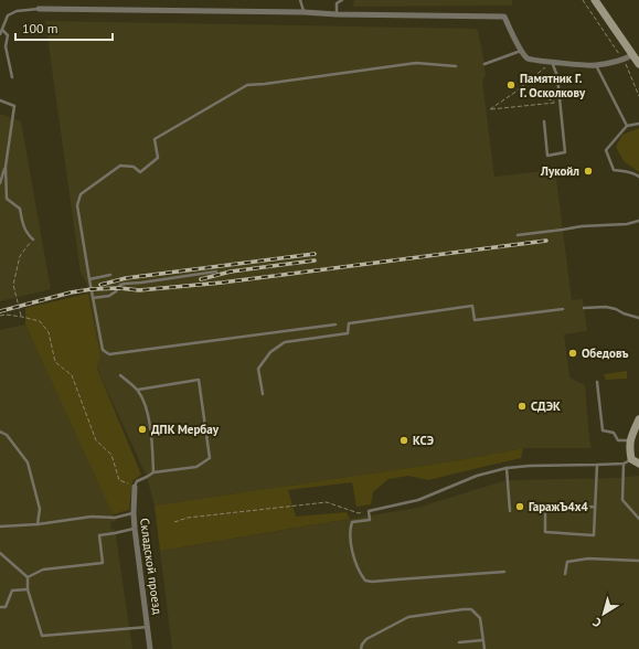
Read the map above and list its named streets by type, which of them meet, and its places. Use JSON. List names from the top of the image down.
{
  "streets": {
    "street": ["Складской проезд"]
  },
  "places": [
    "Памятник Г. Г. Осколкову",
    "Лукойл",
    "Обедовъ",
    "СДЭК",
    "ДПК Мербау",
    "КСЭ",
    "ГаражЪ4х4"
  ],
  "scale_bar": "100 m",
  "north": "bottom left"
}
